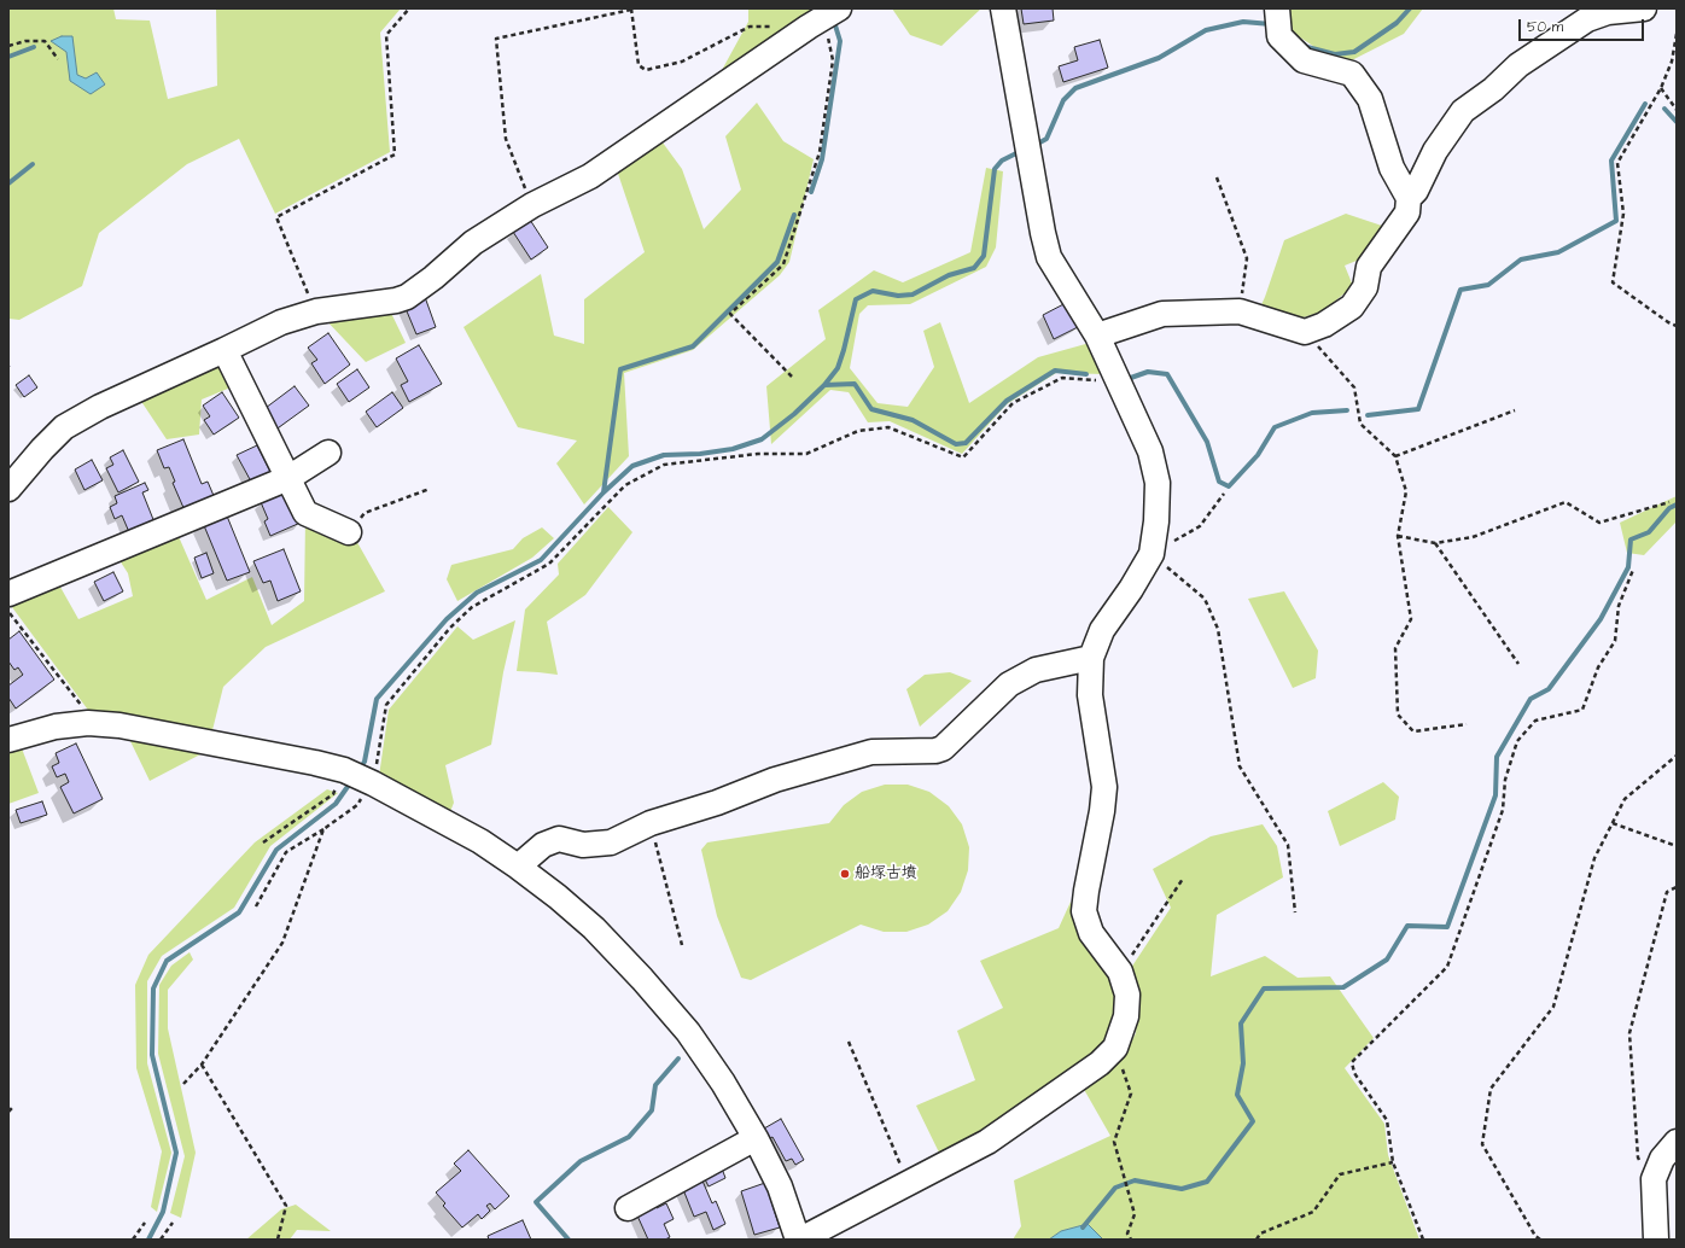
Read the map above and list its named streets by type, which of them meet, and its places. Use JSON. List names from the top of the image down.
{
  "places": ["船塚古墳"],
  "scale_bar": "50 m"
}
